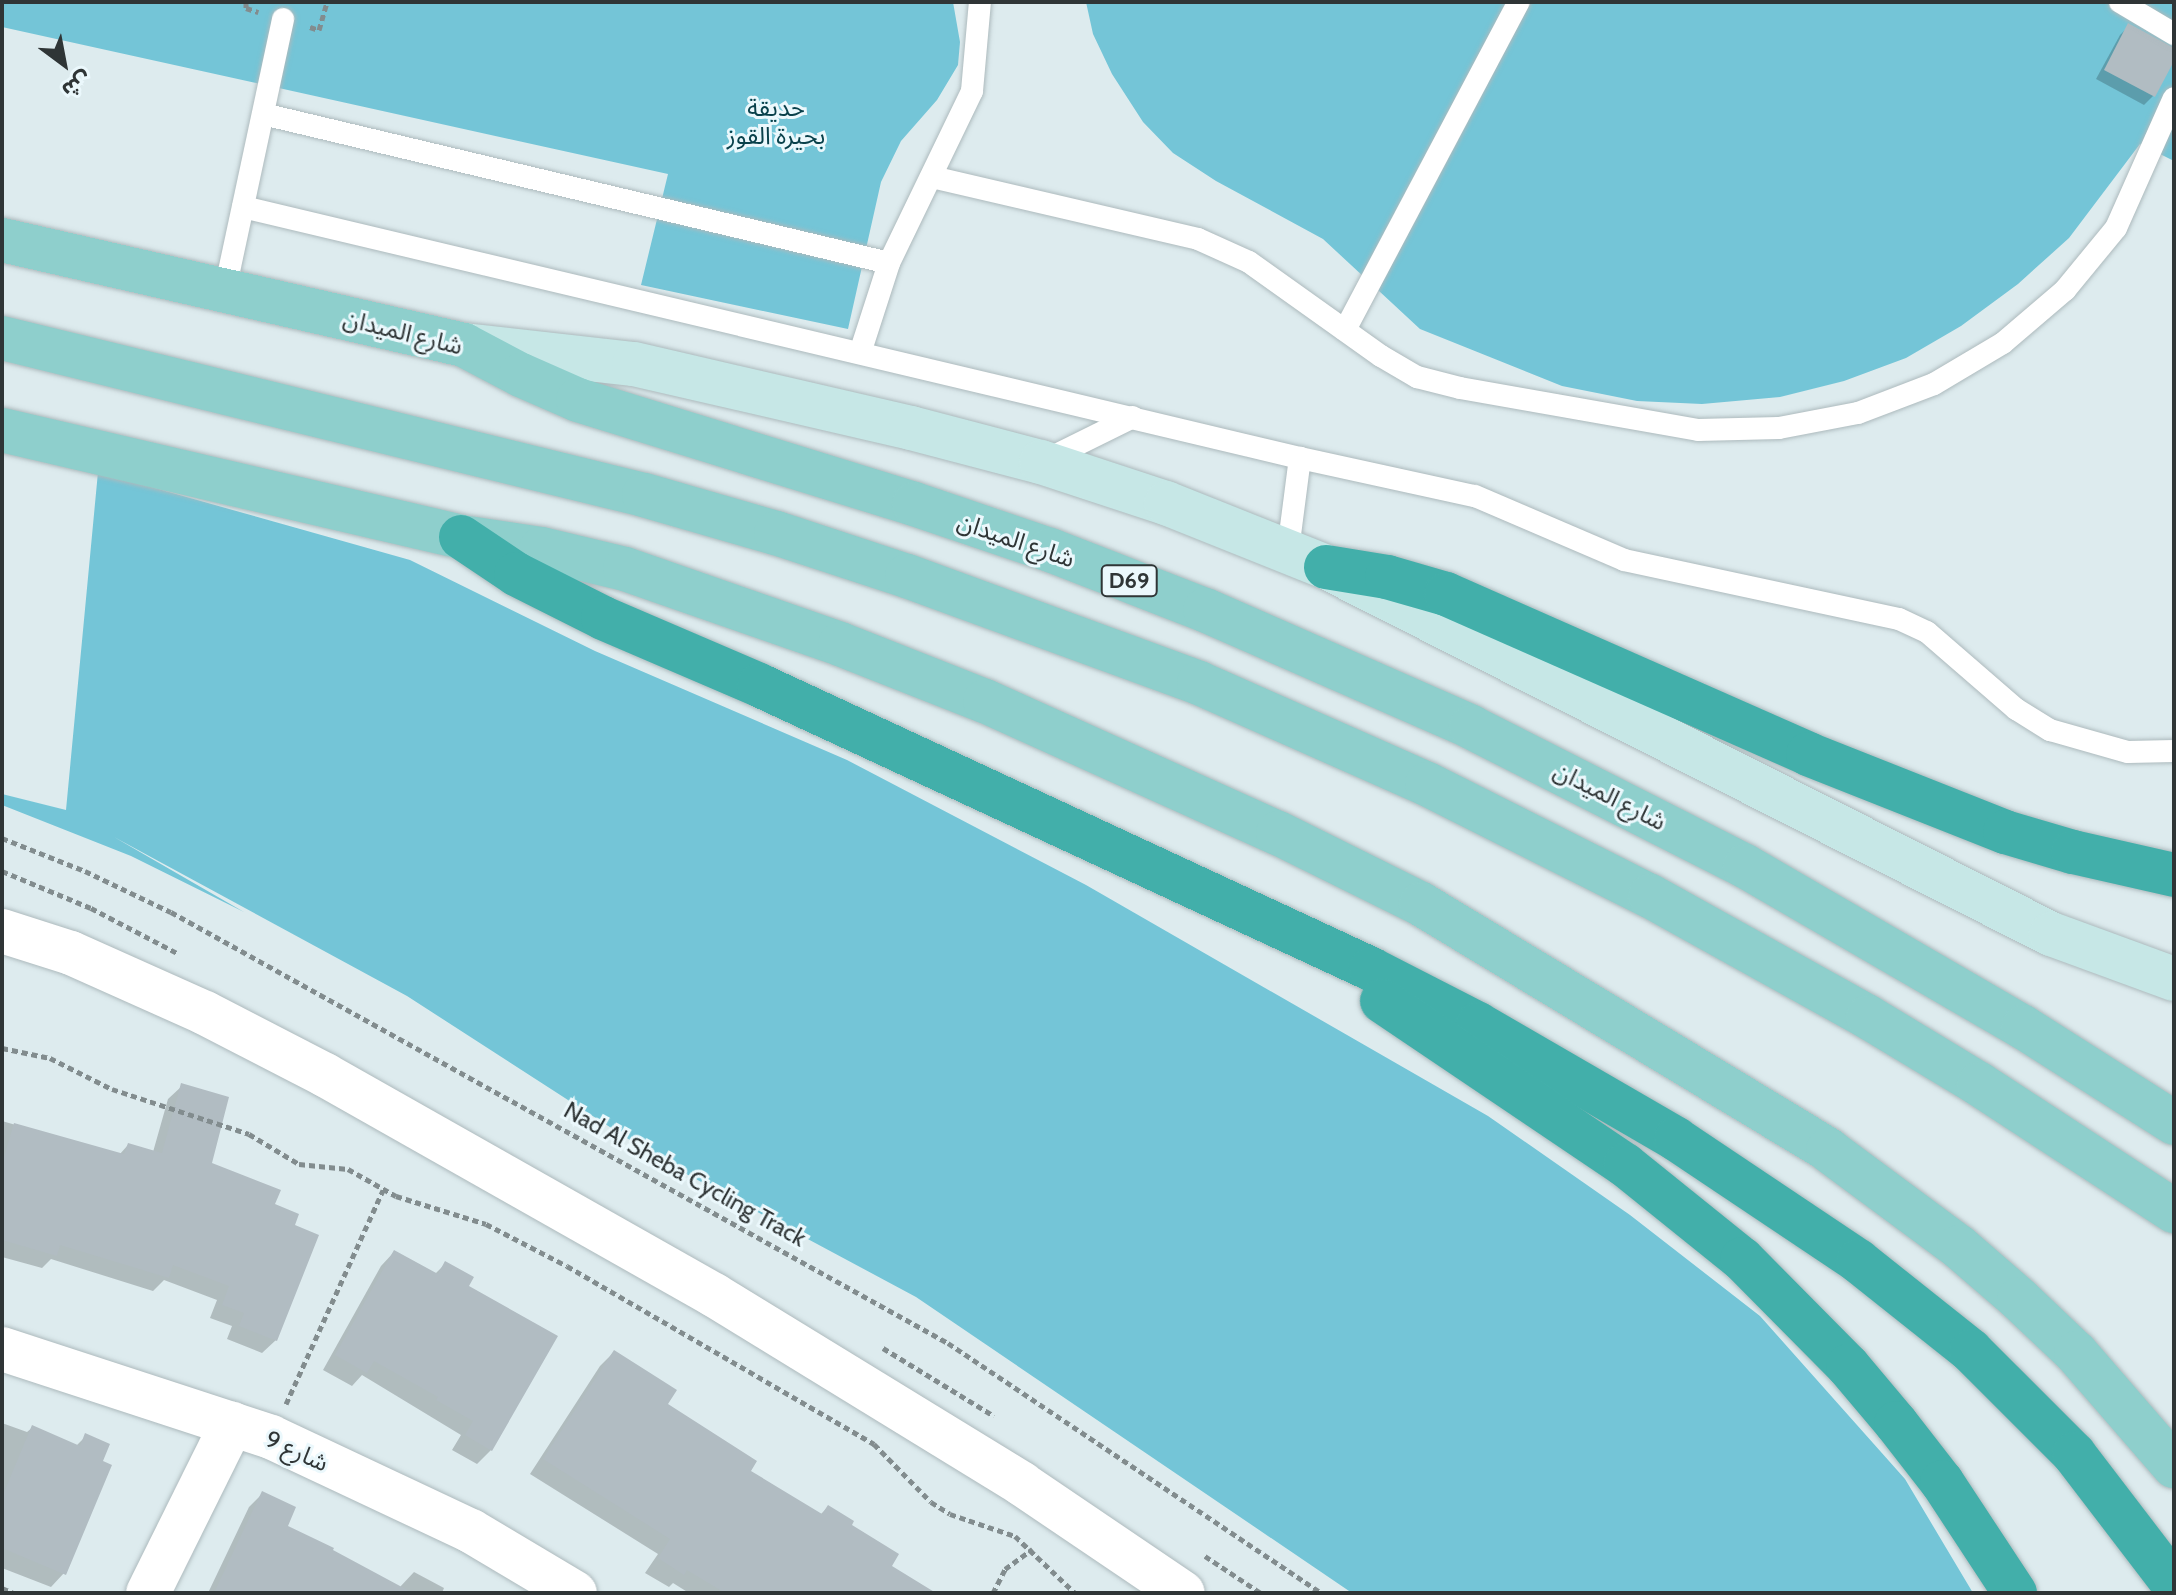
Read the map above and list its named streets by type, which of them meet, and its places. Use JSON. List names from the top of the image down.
{
  "streets": {
    "main road": ["شارع الميدان", "D69"],
    "street": ["شارع 9"],
    "path": ["Nad Al Sheba Cycling Track"]
  },
  "parks": ["حديقة بحيرة القوز"],
  "north": "bottom right"
}
